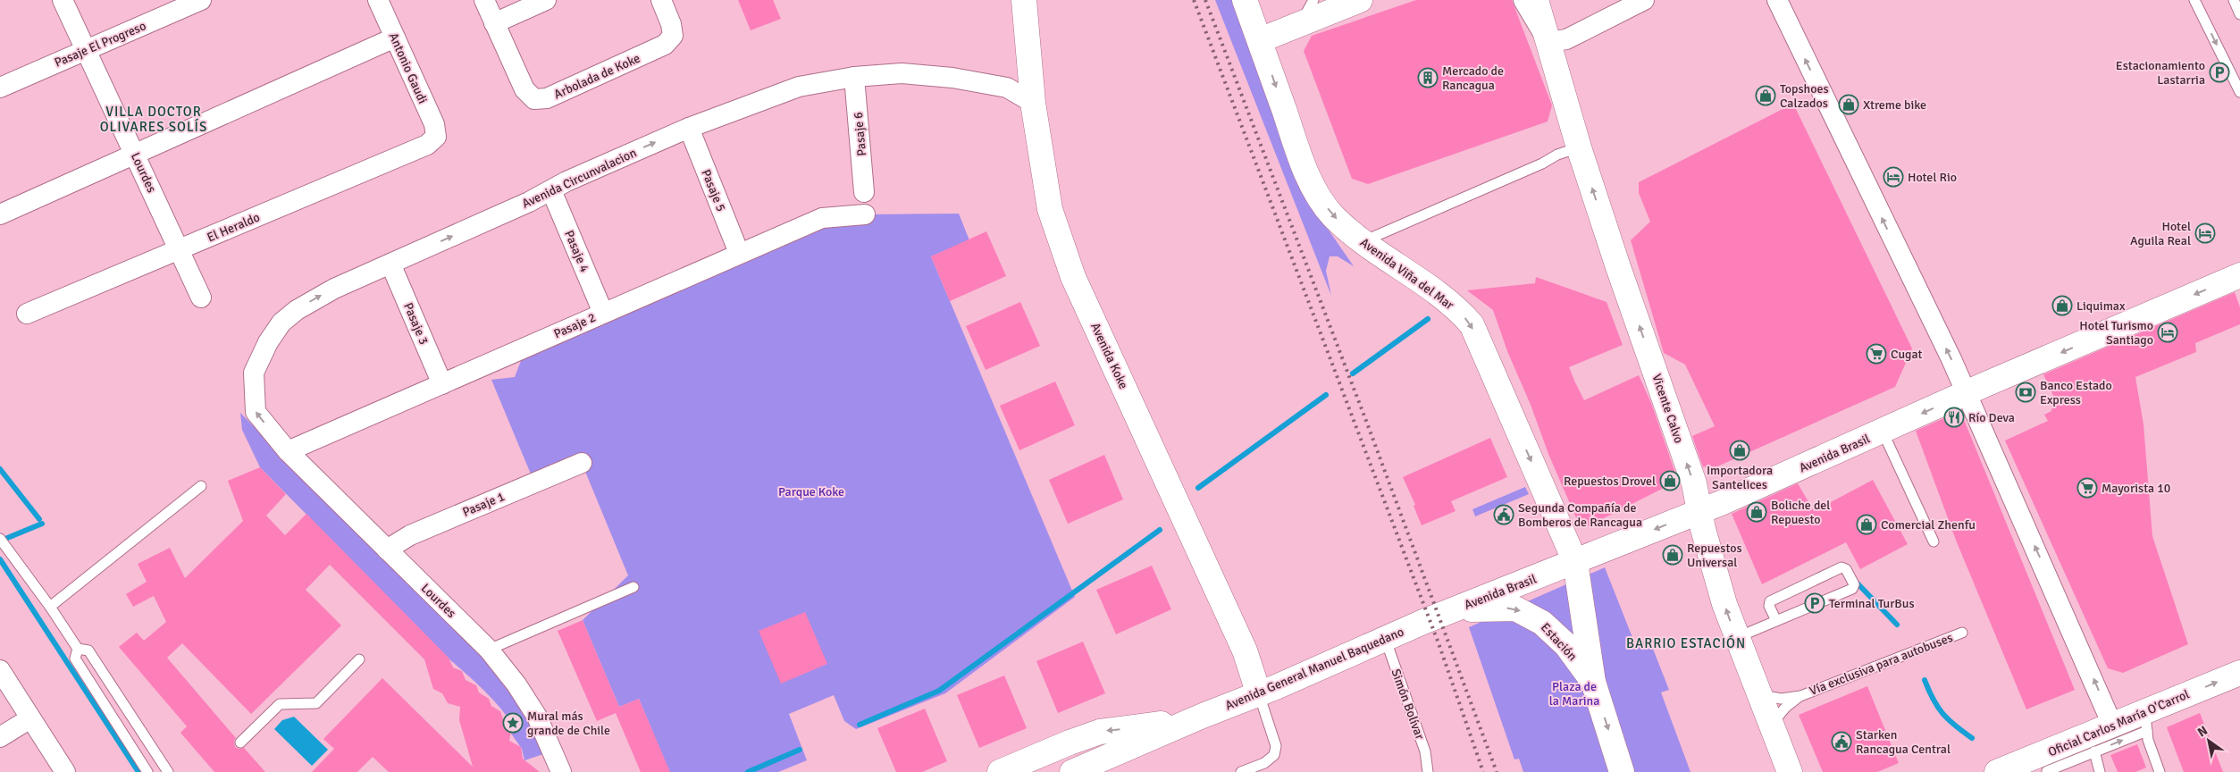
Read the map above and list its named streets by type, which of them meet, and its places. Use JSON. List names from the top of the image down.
{
  "streets": {
    "main road": [
      "Avenida Viña del Mar",
      "Avenida Koke",
      "Vicente Calvo",
      "Avenida Brasil",
      "Estación",
      "Avenida General Manuel Baquedano",
      "Oficial Carlos María O'Carrol"
    ],
    "street": [
      "Pasaje El Progreso",
      "Antonio Gaudi",
      "Arbolada de Koke",
      "Pasaje 6",
      "Lourdes",
      "Avenida Circunvalacion",
      "Pasaje 5",
      "El Heraldo",
      "Pasaje 4",
      "Pasaje 3",
      "Pasaje 2",
      "Pasaje 1"
    ],
    "lane": ["Vía exclusiva para autobuses", "Simón Bolívar"]
  },
  "crossings": [
    ["Pasaje El Progreso", "Lourdes"],
    ["Antonio Gaudi", "El Heraldo"],
    ["Pasaje 6", "Avenida Circunvalacion"],
    ["Lourdes", "Avenida Circunvalacion"],
    ["Lourdes", "El Heraldo"],
    ["Lourdes", "Pasaje 2"],
    ["Lourdes", "Pasaje 1"],
    ["Avenida Circunvalacion", "Pasaje 5"],
    ["Avenida Circunvalacion", "Pasaje 4"],
    ["Avenida Circunvalacion", "Pasaje 3"],
    ["Avenida Circunvalacion", "Pasaje 2"],
    ["Avenida Circunvalacion", "Avenida Koke"],
    ["Pasaje 5", "Pasaje 2"],
    ["Pasaje 4", "Pasaje 2"],
    ["Avenida Viña del Mar", "Avenida Brasil"],
    ["Avenida Viña del Mar", "Estación"],
    ["Pasaje 3", "Pasaje 2"],
    ["Avenida Koke", "Avenida General Manuel Baquedano"],
    ["Vicente Calvo", "Avenida Brasil"],
    ["Vicente Calvo", "Vía exclusiva para autobuses"],
    ["Avenida Brasil", "Estación"],
    ["Avenida Brasil", "Avenida General Manuel Baquedano"],
    ["Estación", "Avenida General Manuel Baquedano"],
    ["Avenida General Manuel Baquedano", "Simón Bolívar"]
  ],
  "one_way": [
    "Avenida Circunvalacion",
    "Avenida Viña del Mar",
    "Vicente Calvo",
    "Avenida Brasil",
    "Estación",
    "Oficial Carlos María O'Carrol"
  ],
  "districts": ["VILLA DOCTOR OLIVARES SOLÍS", "BARRIO ESTACIÓN"],
  "parks": ["Parque Koke", "Plaza de la Marina"],
  "places": {
    "parking": ["Estacionamiento Lastarria", "Terminal TurBus"],
    "building": ["Mercado de Rancagua"],
    "shop": [
      "Topshoes Calzados",
      "Xtreme bike",
      "Liquimax",
      "Importadora Santelices",
      "Repuestos Drovel",
      "Boliche del Repuesto",
      "Comercial Zhenfu",
      "Repuestos Universal"
    ],
    "hotel": ["Hotel Rio", "Hotel Aguila Real", "Hotel Turismo Santiago"],
    "supermarket": ["Cugat", "Mayorista 10"],
    "bank": ["Banco Estado Express"],
    "restaurant": ["Río Deva"],
    "public building": ["Segunda Compañía de Bomberos de Rancagua", "Starken Rancagua Central"],
    "place": ["Mural más grande de Chile"]
  },
  "north": "top left"
}
